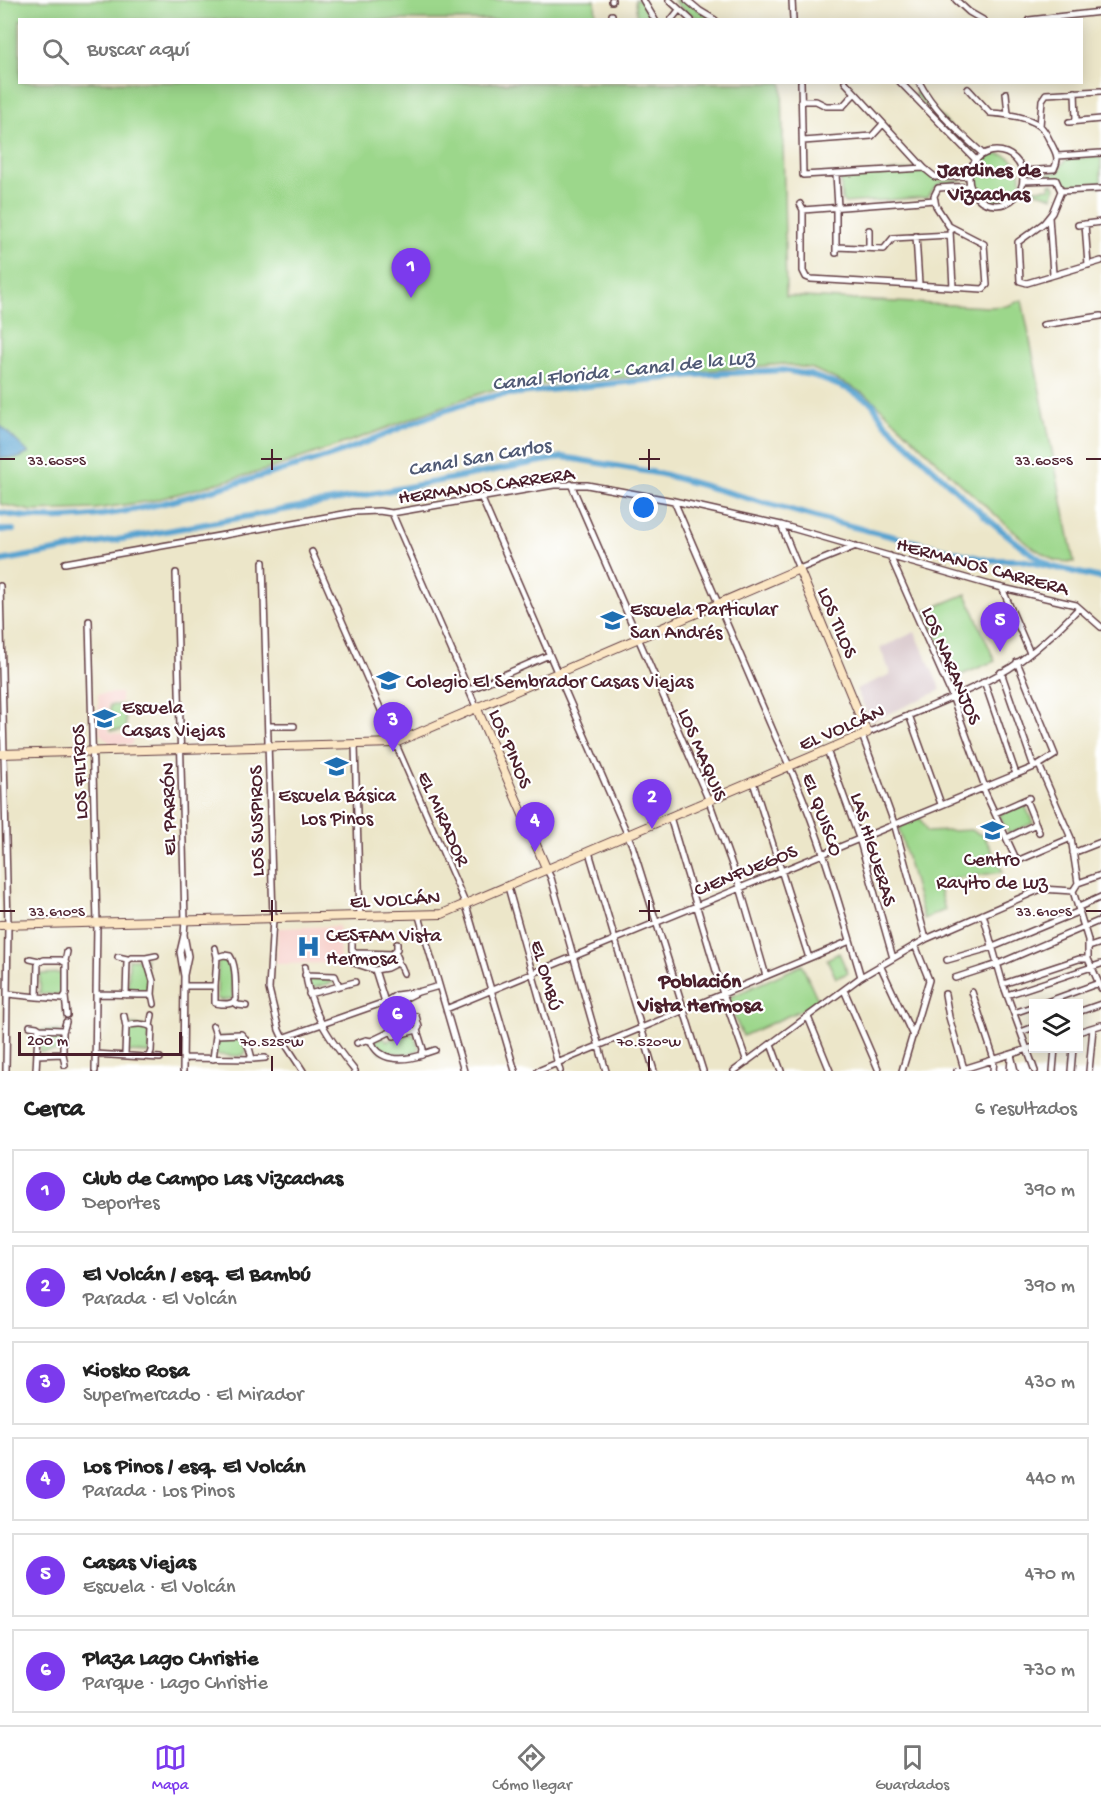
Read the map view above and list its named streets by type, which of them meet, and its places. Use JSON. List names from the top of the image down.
{
  "streets": {
    "street": [
      "HERMANOS CARRERA",
      "LOS TILOS",
      "LOS NARANJOS",
      "EL VOLCÁN",
      "LOS PINOS",
      "LOS MAQUIS",
      "LOS FILTROS",
      "EL PARRÓN",
      "EL QUISCO",
      "EL MIRADOR",
      "LOS SUSPIROS",
      "LAS HIGUERAS",
      "CIENFUEGOS",
      "EL OMBÚ"
    ]
  },
  "crossings": [
    ["HERMANOS CARRERA", "LOS TILOS"],
    ["HERMANOS CARRERA", "LOS NARANJOS"],
    ["HERMANOS CARRERA", "EL VOLCÁN"],
    ["HERMANOS CARRERA", "LOS PINOS"],
    ["HERMANOS CARRERA", "LOS MAQUIS"],
    ["HERMANOS CARRERA", "EL QUISCO"],
    ["LOS TILOS", "EL VOLCÁN"],
    ["LOS TILOS", "CIENFUEGOS"],
    ["LOS NARANJOS", "EL VOLCÁN"],
    ["LOS NARANJOS", "CIENFUEGOS"],
    ["EL VOLCÁN", "LOS PINOS"],
    ["EL VOLCÁN", "LOS MAQUIS"],
    ["EL VOLCÁN", "LOS FILTROS"],
    ["EL VOLCÁN", "EL PARRÓN"],
    ["EL VOLCÁN", "EL QUISCO"],
    ["EL VOLCÁN", "EL MIRADOR"],
    ["EL VOLCÁN", "LOS SUSPIROS"],
    ["EL VOLCÁN", "LAS HIGUERAS"],
    ["EL VOLCÁN", "CIENFUEGOS"],
    ["EL VOLCÁN", "EL OMBÚ"],
    ["LOS PINOS", "CIENFUEGOS"],
    ["LOS MAQUIS", "CIENFUEGOS"],
    ["EL QUISCO", "CIENFUEGOS"],
    ["EL MIRADOR", "CIENFUEGOS"],
    ["LAS HIGUERAS", "CIENFUEGOS"],
    ["CIENFUEGOS", "EL OMBÚ"]
  ],
  "districts": ["Jardines de Vizcachas", "Población Vista Hermosa"],
  "water": ["Canal Florida - Canal de la Luz", "Canal San Carlos"],
  "places": {
    "school or university": [
      "Escuela Particular San Andrés",
      "Colegio El Sembrador Casas Viejas",
      "Escuela Casas Viejas",
      "Escuela Básica Los Pinos",
      "Centro Rayito de Luz"
    ],
    "hospital": ["CESFAM Vista Hermosa"]
  },
  "scale_bar": "200 m",
  "page": {
    "search": "Buscar aquí",
    "pins": [
      "1",
      "5",
      "3",
      "2",
      "4",
      "6"
    ],
    "scale": "200 m",
    "heading": ["Cerca", "6 resultados"],
    "list": [
      {
        "mark": "1",
        "name": "Club de Campo Las Vizcachas",
        "note": "Deportes",
        "value": "390 m"
      },
      {
        "mark": "2",
        "name": "El Volcán / esq. El Bambú",
        "note": "Parada · El Volcán",
        "value": "390 m"
      },
      {
        "mark": "3",
        "name": "Kiosko Rosa",
        "note": "Supermercado · El Mirador",
        "value": "430 m"
      },
      {
        "mark": "4",
        "name": "Los Pinos / esq. El Volcán",
        "note": "Parada · Los Pinos",
        "value": "440 m"
      },
      {
        "mark": "5",
        "name": "Casas Viejas",
        "note": "Escuela · El Volcán",
        "value": "470 m"
      },
      {
        "mark": "6",
        "name": "Plaza Lago Christie",
        "note": "Parque · Lago Christie",
        "value": "730 m"
      }
    ],
    "nav": ["Mapa", "Cómo llegar", "Guardados"]
  },
  "coordinates": [
    "33.605°S",
    "33.610°S",
    "70.525°W",
    "70.520°W"
  ]
}
